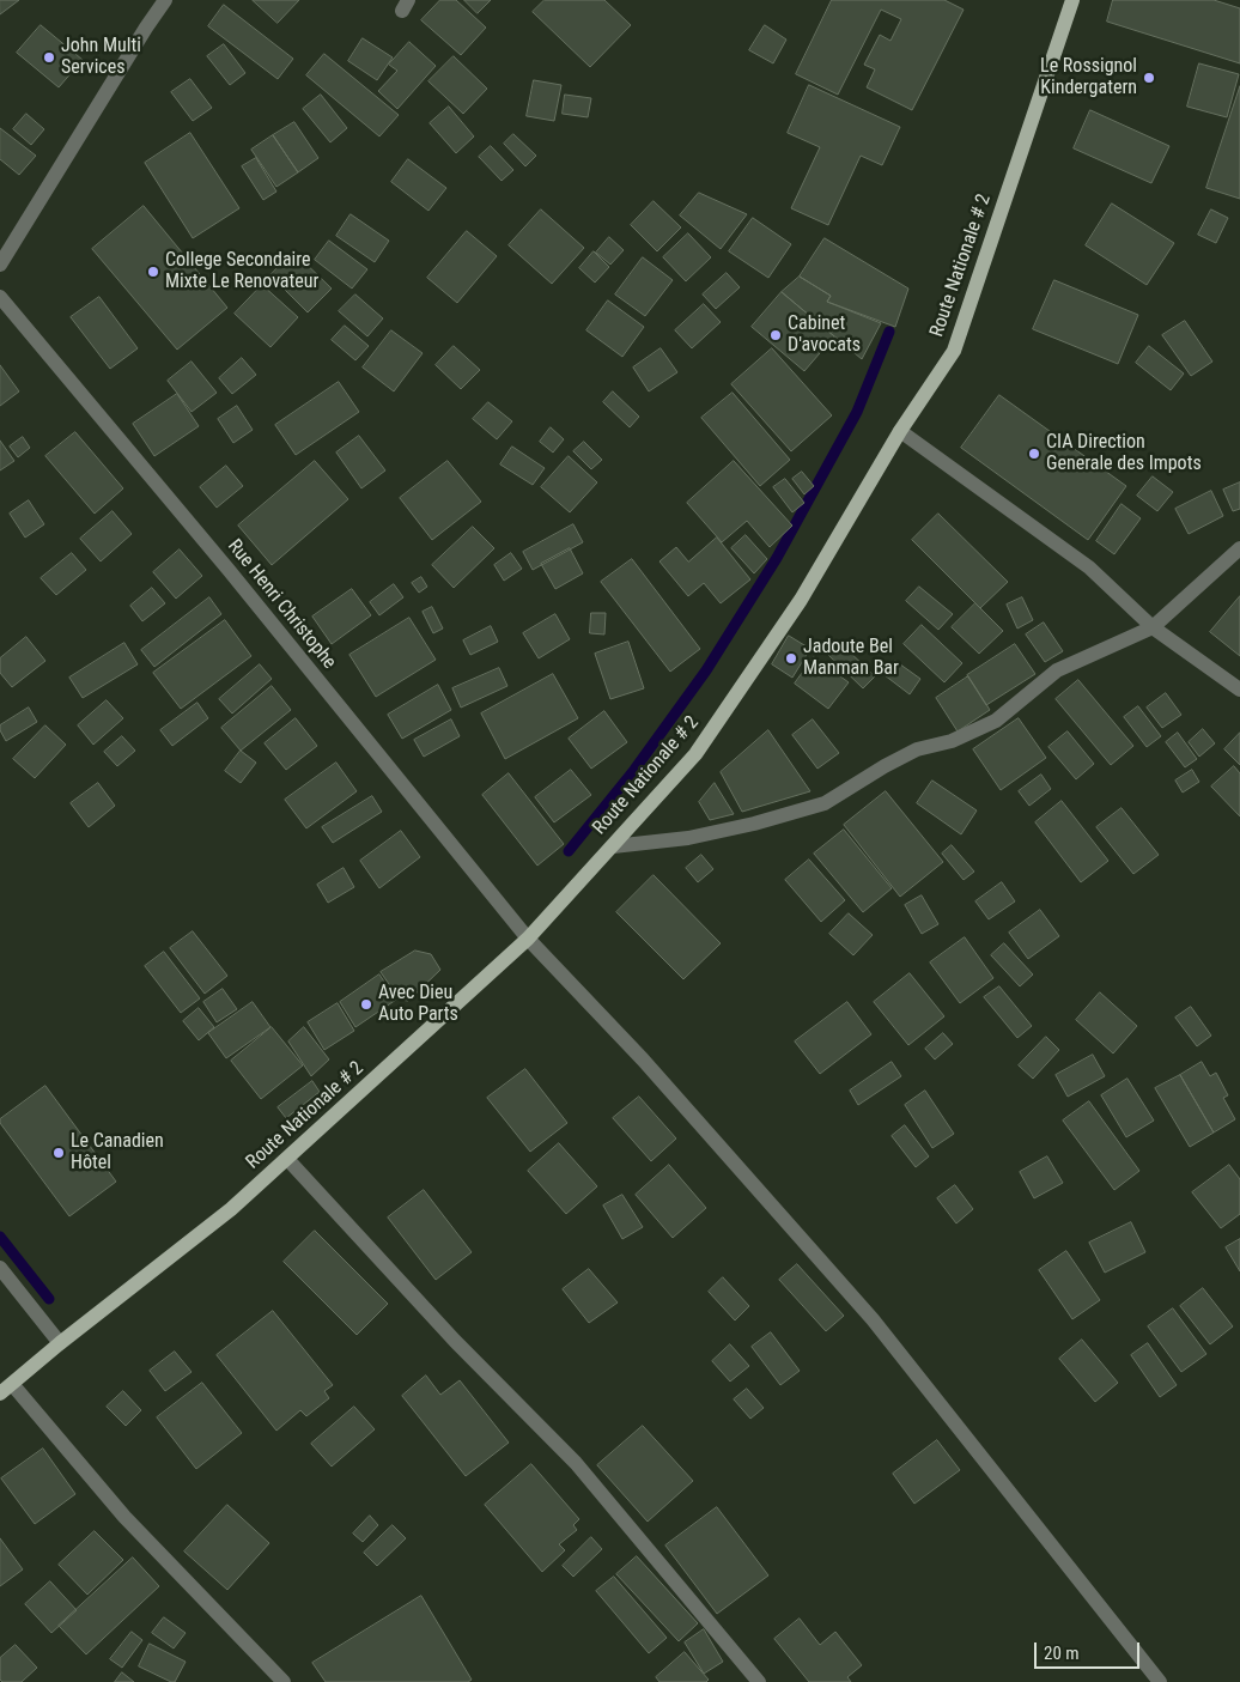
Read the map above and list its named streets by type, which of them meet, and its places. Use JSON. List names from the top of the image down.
{
  "streets": {
    "main road": ["Route Nationale # 2"],
    "street": ["Rue Henri Christophe"]
  },
  "crossings": [
    ["Route Nationale # 2", "Rue Henri Christophe"]
  ],
  "places": [
    "John Multi Services",
    "Le Rossignol Kindergatern",
    "College Secondaire Mixte Le Renovateur",
    "Cabinet D'avocats",
    "CIA Direction Generale des Impots",
    "Jadoute Bel Manman Bar",
    "Avec Dieu Auto Parts",
    "Le Canadien Hôtel"
  ],
  "scale_bar": "20 m"
}
